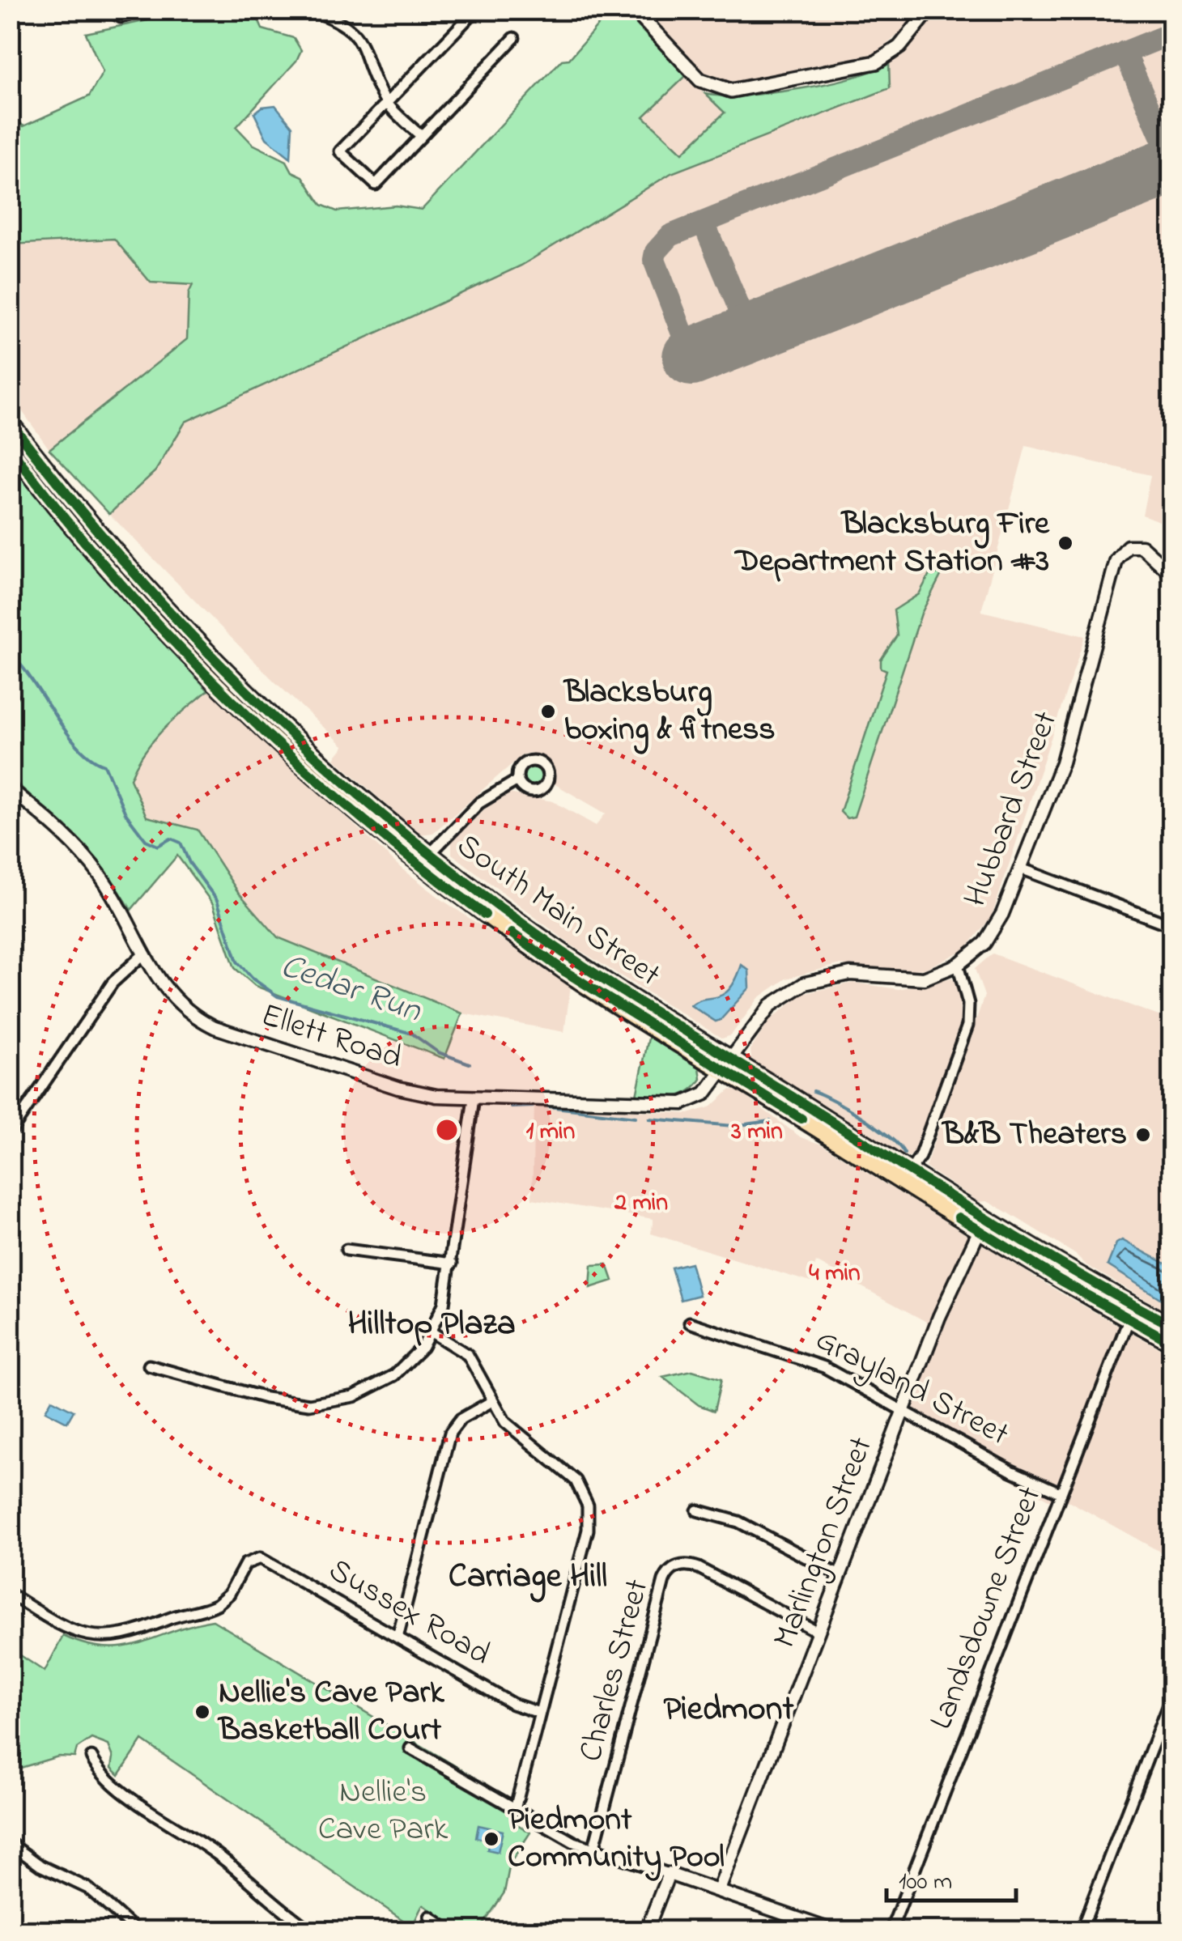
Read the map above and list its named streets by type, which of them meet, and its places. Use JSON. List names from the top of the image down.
{
  "streets": {
    "main road": ["South Main Street"],
    "street": [
      "Hubbard Street",
      "Ellett Road",
      "Grayland Street",
      "Marlington Street",
      "Landsdowne Street",
      "Sussex Road",
      "Charles Street"
    ]
  },
  "crossings": [
    ["Hubbard Street", "South Main Street"],
    ["Hubbard Street", "Ellett Road"],
    ["South Main Street", "Ellett Road"],
    ["South Main Street", "Marlington Street"],
    ["South Main Street", "Landsdowne Street"],
    ["Grayland Street", "Marlington Street"],
    ["Grayland Street", "Landsdowne Street"],
    ["Marlington Street", "Charles Street"]
  ],
  "districts": ["Hilltop Plaza", "Carriage Hill", "Piedmont"],
  "water": ["Cedar Run"],
  "parks": ["Nellie's Cave Park"],
  "places": [
    "Blacksburg Fire Department Station #3",
    "Blacksburg boxing & fitness",
    "B&B Theaters",
    "Nellie's Cave Park Basketball Court",
    "Piedmont Community Pool"
  ],
  "scale_bar": "100 m",
  "rings": [
    "1 min",
    "3 min",
    "2 min",
    "4 min"
  ]
}
